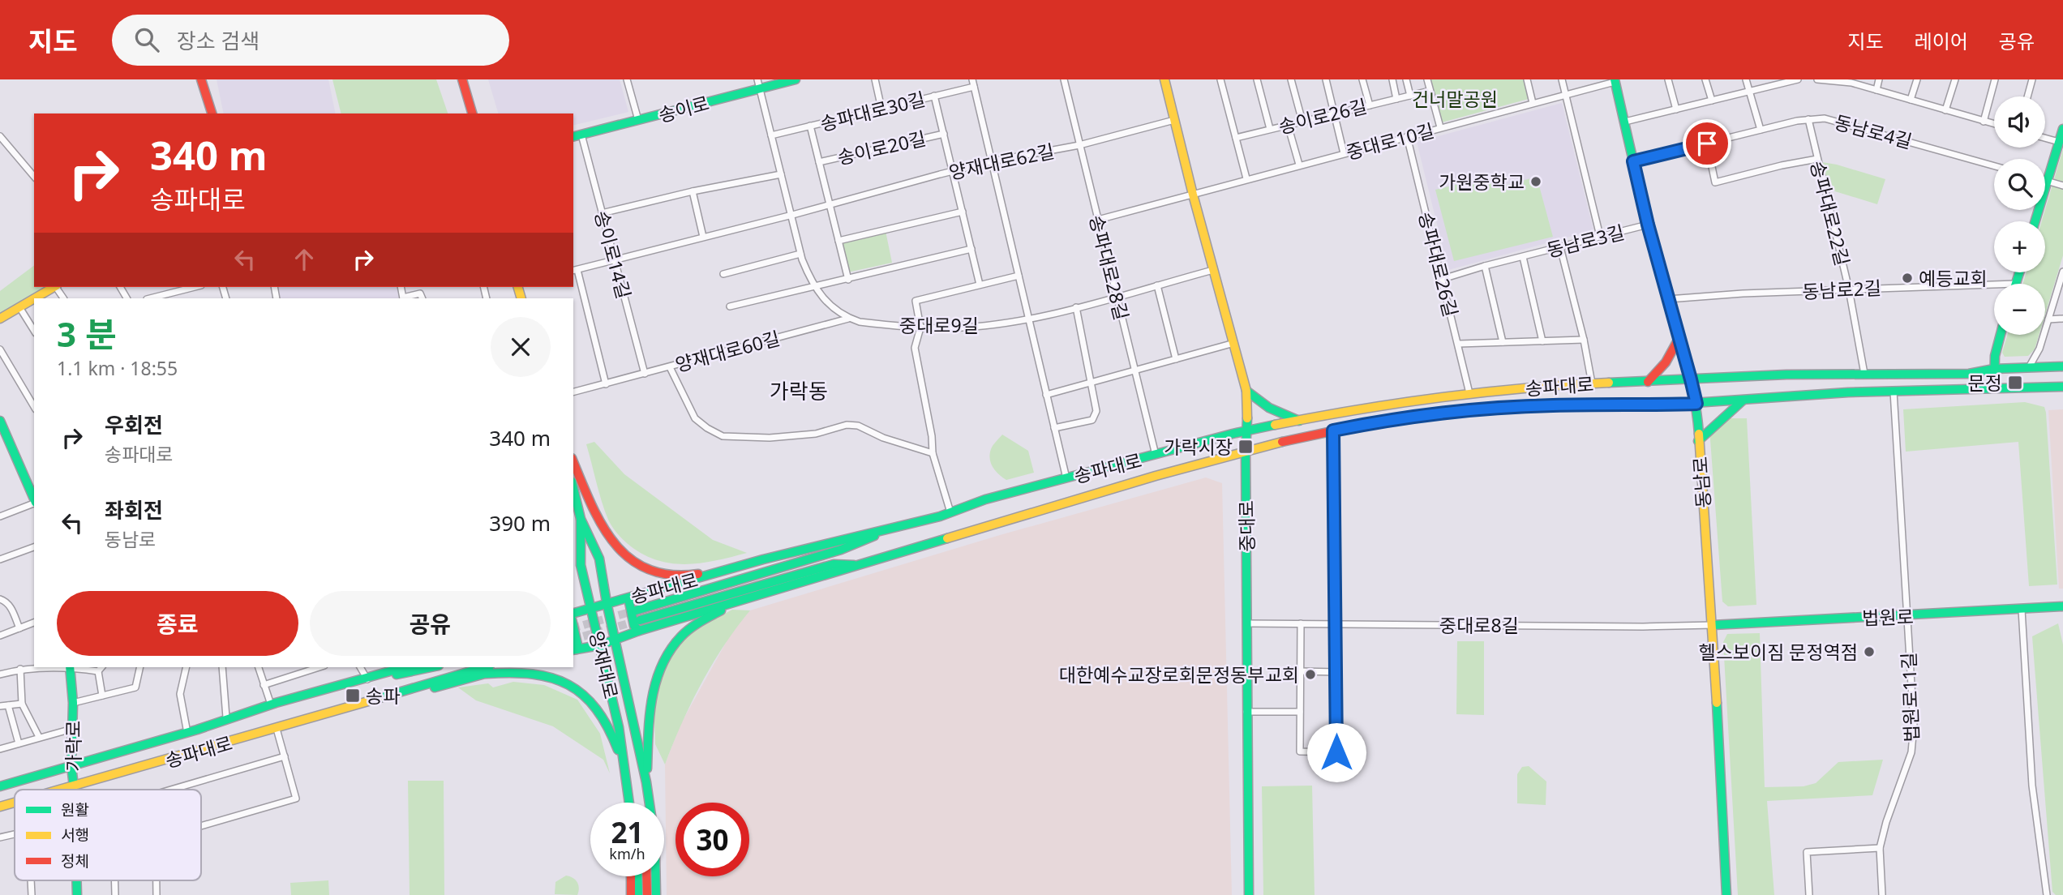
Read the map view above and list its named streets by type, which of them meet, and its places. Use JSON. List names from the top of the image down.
{
  "streets": {
    "main road": [
      "송이로",
      "송파대로",
      "동남로",
      "중대로",
      "법원로",
      "양재대로",
      "가락로"
    ],
    "street": [
      "송파대로30길",
      "송이로26길",
      "동남로4길",
      "중대로10길",
      "송이로20길",
      "양재대로62길",
      "송파대로22길",
      "동남로3길",
      "송이로14길",
      "송파대로26길",
      "송파대로28길",
      "동남로2길",
      "중대로9길",
      "양재대로60길",
      "중대로8길",
      "법원로11길"
    ]
  },
  "crossings": [
    ["송이로", "송이로14길"],
    ["송이로", "중대로9길"],
    ["송파대로30길", "송이로20길"],
    ["송파대로30길", "양재대로62길"],
    ["송파대로30길", "중대로9길"],
    ["송파대로30길", "송파대로"],
    ["동남로4길", "송파대로22길"],
    ["동남로4길", "동남로"],
    ["중대로10길", "송파대로26길"],
    ["중대로10길", "동남로"],
    ["중대로10길", "중대로"],
    ["송이로20길", "양재대로62길"],
    ["양재대로62길", "송이로14길"],
    ["양재대로62길", "송파대로28길"],
    ["양재대로62길", "중대로9길"],
    ["양재대로62길", "중대로"],
    ["송파대로22길", "동남로2길"],
    ["송파대로22길", "송파대로"],
    ["동남로3길", "송파대로26길"],
    ["동남로3길", "동남로"],
    ["송이로14길", "양재대로60길"],
    ["송파대로26길", "송파대로"],
    ["송파대로28길", "중대로9길"],
    ["송파대로28길", "송파대로"],
    ["동남로2길", "동남로"],
    ["중대로9길", "양재대로60길"],
    ["중대로9길", "중대로"],
    ["송파대로", "동남로"],
    ["송파대로", "중대로"],
    ["송파대로", "양재대로"],
    ["송파대로", "법원로11길"],
    ["송파대로", "가락로"],
    ["동남로", "법원로"],
    ["동남로", "중대로8길"],
    ["중대로", "중대로8길"],
    ["법원로", "중대로8길"],
    ["법원로", "법원로11길"]
  ],
  "districts": ["가락동"],
  "parks": ["건너말공원"],
  "places": {
    "other": [
      "가원중학교",
      "예등교회",
      "헬스보이짐 문정역점",
      "대한예수교장로회문정동부교회"
    ],
    "transit": ["문정", "가락시장", "송파"]
  },
  "legend": ["원활", "서행", "정체"],
  "page": {
    "header": "지도",
    "search": "장소 검색",
    "nav": ["지도", "레이어", "공유"],
    "map_buttons": ["+", "−"],
    "turn": ["340 m", "송파대로"],
    "heading": ["3 분", "1.1 km · 18:55"],
    "list": [
      {
        "name": "우회전",
        "note": "송파대로",
        "value": "340 m"
      },
      {
        "name": "좌회전",
        "note": "동남로",
        "value": "390 m"
      }
    ],
    "buttons": ["종료", "공유"],
    "speed": "21 km/h",
    "limit": "30"
  }
}
